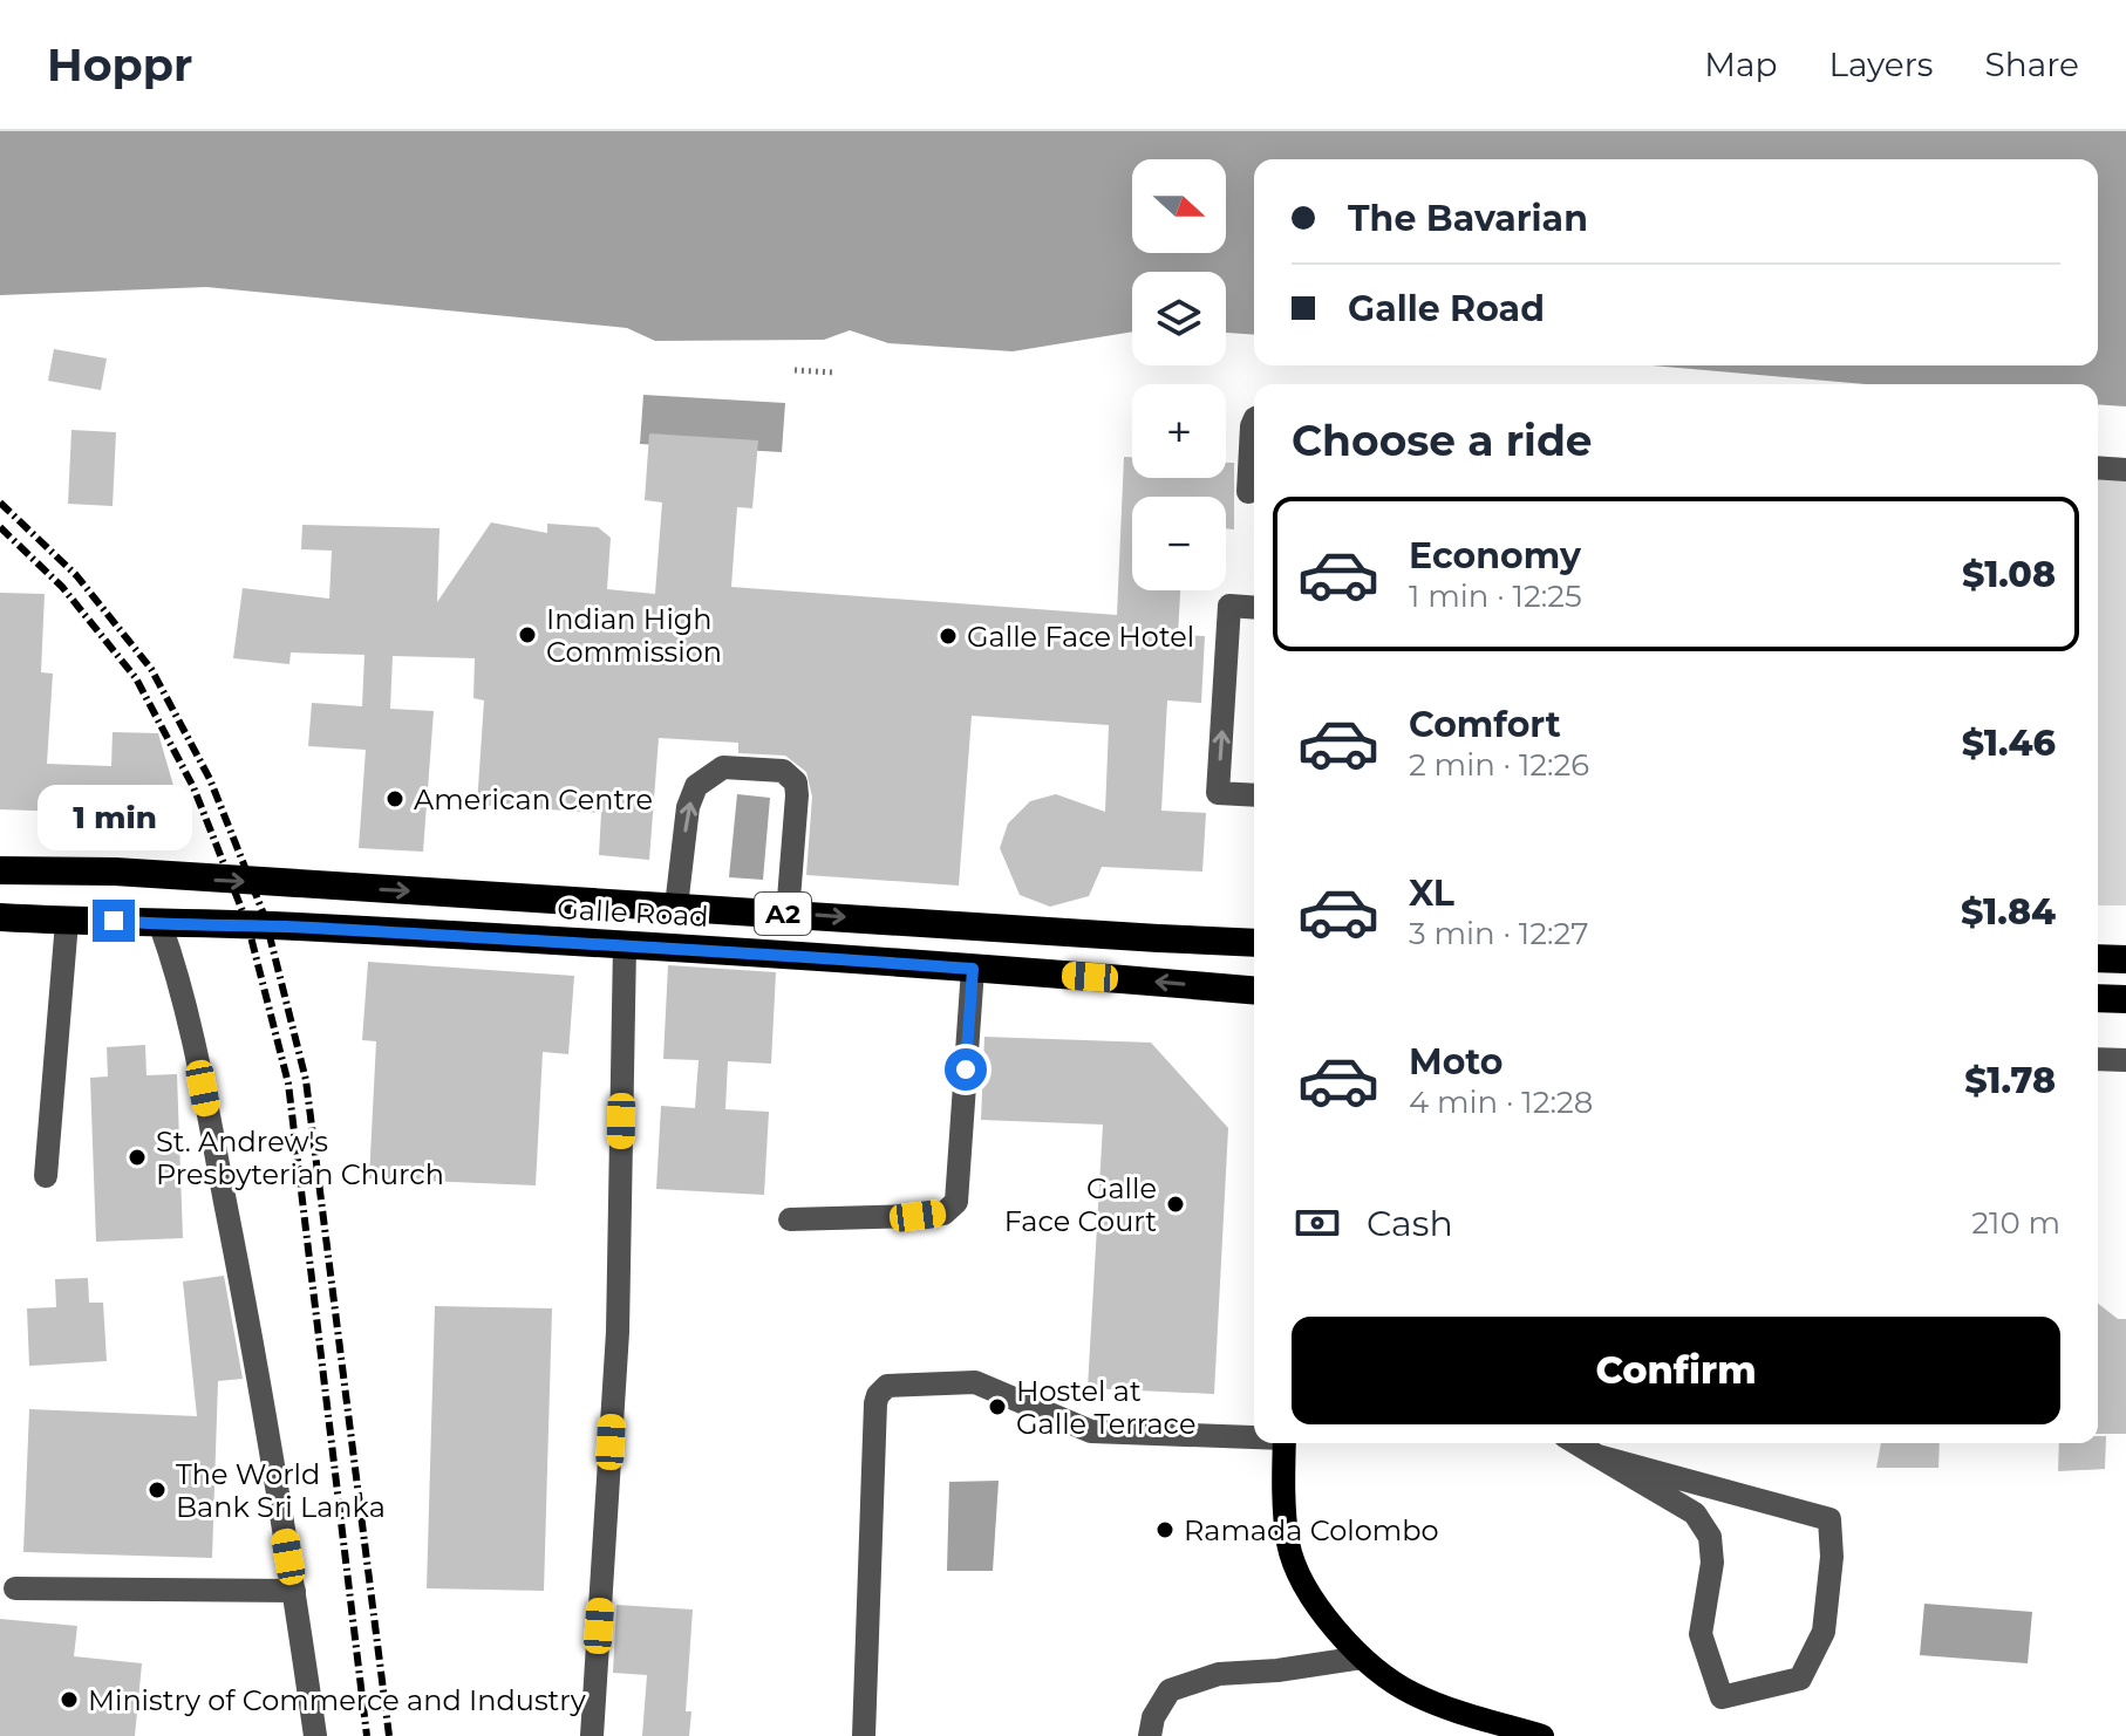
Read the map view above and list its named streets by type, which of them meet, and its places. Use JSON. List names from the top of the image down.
{
  "streets": {
    "highway": ["Galle Road", "A2"]
  },
  "places": [
    "Indian High Commission",
    "Galle Face Hotel",
    "American Centre",
    "St. Andrew's Presbyterian Church",
    "Galle Face Court",
    "Hostel at Galle Terrace",
    "The World Bank Sri Lanka",
    "Ramada Colombo",
    "Ministry of Commerce and Industry"
  ],
  "north": "right",
  "page": {
    "header": "Hoppr",
    "nav": ["Map", "Layers", "Share"],
    "map_buttons": ["+", "−"],
    "banner": ["The Bavarian", "Galle Road"],
    "heading": "Choose a ride",
    "list": [
      {
        "name": "Economy",
        "note": "1 min · 12:25",
        "value": "$1.08"
      },
      {
        "name": "Comfort",
        "note": "2 min · 12:26",
        "value": "$1.46"
      },
      {
        "name": "XL",
        "note": "3 min · 12:27",
        "value": "$1.84"
      },
      {
        "name": "Moto",
        "note": "4 min · 12:28",
        "value": "$1.78"
      }
    ],
    "bubble": "1 min",
    "pay": ["Cash", "210 m"],
    "buttons": "Confirm"
  }
}
